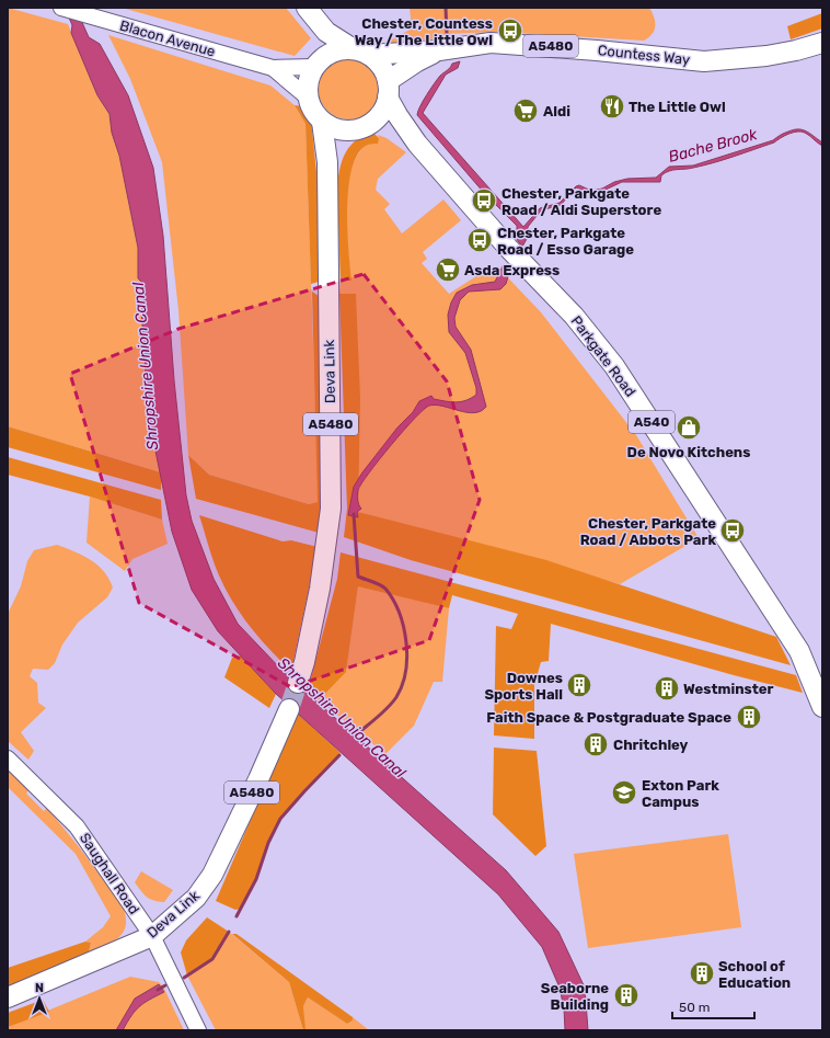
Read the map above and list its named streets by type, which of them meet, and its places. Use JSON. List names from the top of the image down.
{
  "streets": {
    "main road": [
      "A5480",
      "Countess Way",
      "Parkgate Road",
      "Deva Link",
      "A540"
    ],
    "street": ["Blacon Avenue", "Saughall Road"]
  },
  "crossings": [
    ["Blacon Avenue", "Countess Way"],
    ["Blacon Avenue", "Parkgate Road"],
    ["Blacon Avenue", "Deva Link"],
    ["Blacon Avenue", "A540"],
    ["Countess Way", "Parkgate Road"],
    ["Countess Way", "Deva Link"],
    ["Countess Way", "A540"],
    ["Parkgate Road", "Deva Link"],
    ["Parkgate Road", "A540"],
    ["Deva Link", "A540"],
    ["Deva Link", "Saughall Road"]
  ],
  "water": ["Bache Brook", "Shropshire Union Canal"],
  "places": {
    "bus stop": [
      "Chester, Countess Way / The Little Owl",
      "Chester, Parkgate Road / Aldi Superstore",
      "Chester, Parkgate Road / Esso Garage",
      "Chester, Parkgate Road / Abbots Park"
    ],
    "restaurant": ["The Little Owl"],
    "supermarket": ["Aldi", "Asda Express"],
    "shop": ["De Novo Kitchens"],
    "building": [
      "Downes Sports Hall",
      "Westminster",
      "Faith Space & Postgraduate Space",
      "Chritchley",
      "School of Education",
      "Seaborne Building"
    ],
    "school or university": ["Exton Park Campus"]
  },
  "scale_bar": "50 m",
  "north": "top"
}
